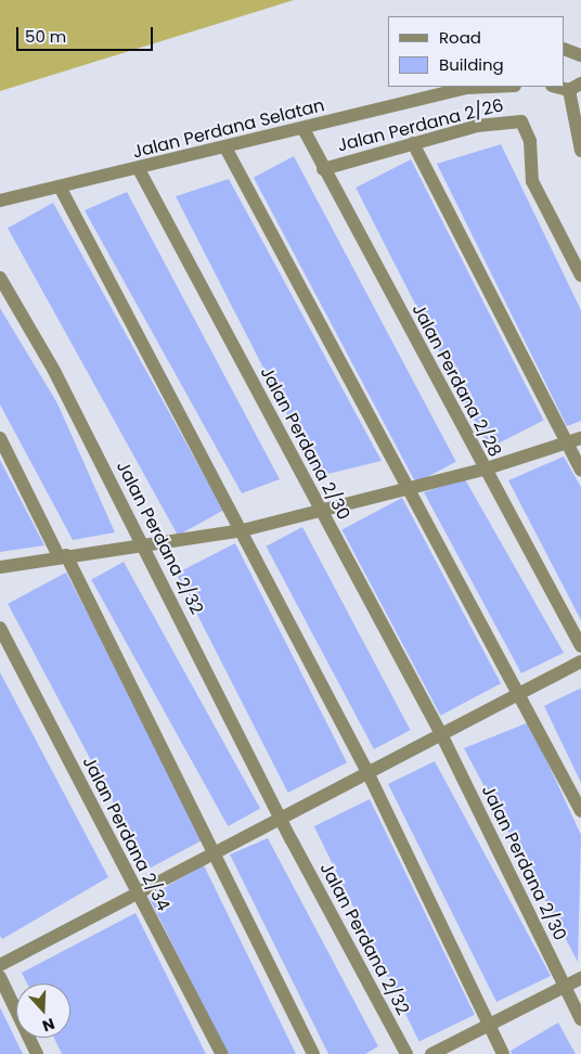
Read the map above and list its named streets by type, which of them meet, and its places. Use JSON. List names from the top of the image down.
{
  "streets": {
    "street": [
      "Jalan Perdana 2/26",
      "Jalan Perdana Selatan",
      "Jalan Perdana 2/28",
      "Jalan Perdana 2/30",
      "Jalan Perdana 2/32",
      "Jalan Perdana 2/34"
    ]
  },
  "crossings": [
    ["Jalan Perdana 2/26", "Jalan Perdana 2/28"],
    ["Jalan Perdana Selatan", "Jalan Perdana 2/28"],
    ["Jalan Perdana Selatan", "Jalan Perdana 2/30"]
  ],
  "legend": ["Road", "Building"],
  "scale_bar": "50 m",
  "north": "bottom"
}
